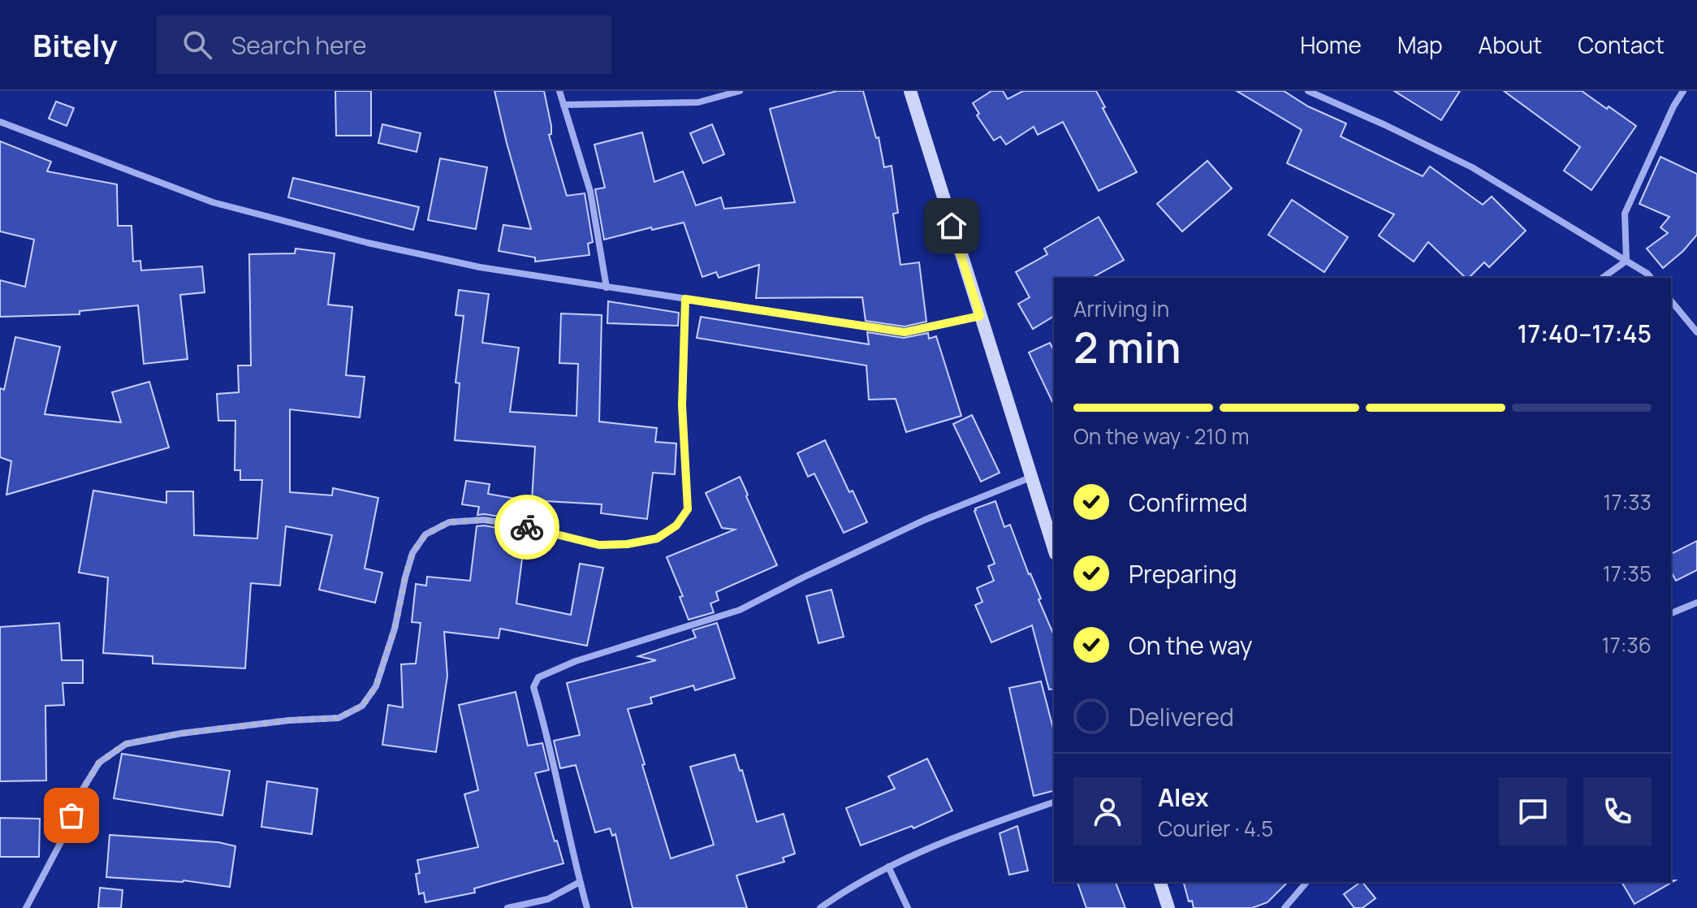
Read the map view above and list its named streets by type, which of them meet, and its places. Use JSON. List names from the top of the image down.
{
  "page": {
    "header": "Bitely",
    "search": "Search here",
    "nav": [
      "Home",
      "Map",
      "About",
      "Contact"
    ],
    "heading": ["2 min", "Arriving in", "17:40–17:45"],
    "panel": ["Alex", "Courier · 4.5"],
    "bar": "On the way · 210 m",
    "list": [
      ["Confirmed", "17:33"],
      ["Preparing", "17:35"],
      ["On the way", "17:36"],
      "Delivered"
    ]
  }
}
